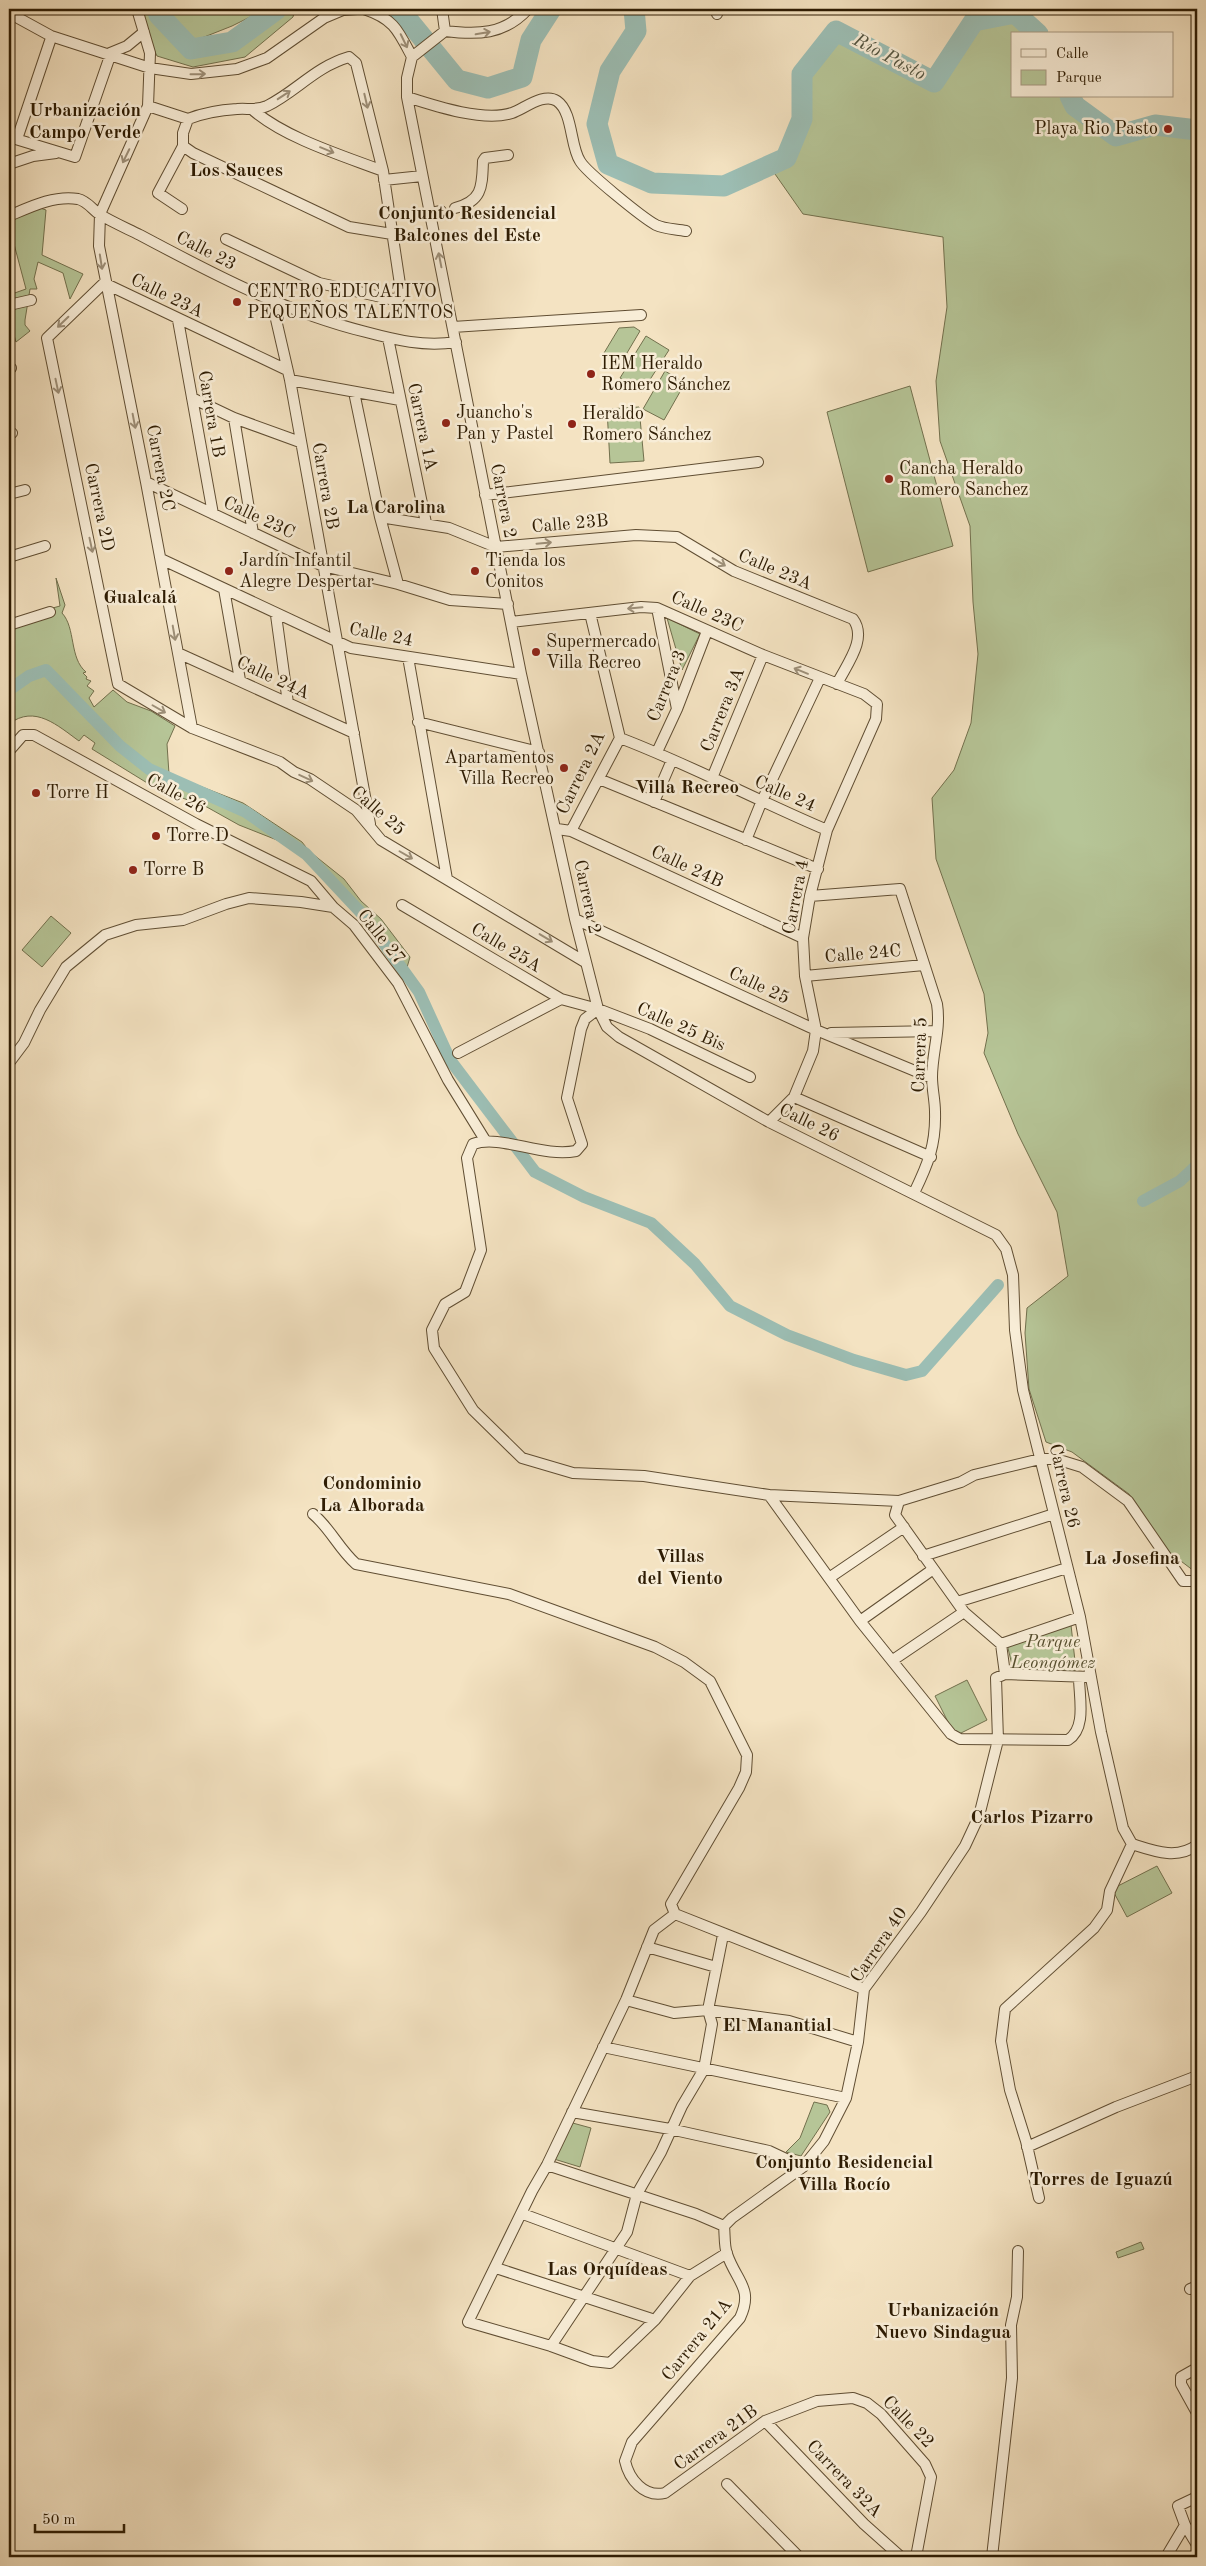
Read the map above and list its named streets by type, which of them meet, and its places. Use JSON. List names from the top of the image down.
{
  "streets": {
    "street": [
      "Calle 23",
      "Calle 23A",
      "Carrera 1B",
      "Carrera 1A",
      "Carrera 2C",
      "Carrera 2B",
      "Carrera 2",
      "Carrera 2D",
      "Calle 23C",
      "Calle 23B",
      "Calle 24",
      "Calle 24A",
      "Carrera 3",
      "Carrera 3A",
      "Carrera 2A",
      "Calle 26",
      "Calle 25",
      "Calle 24B",
      "Carrera 4",
      "Calle 27",
      "Calle 25A",
      "Calle 24C",
      "Calle 25 Bis",
      "Carrera 5",
      "Carrera 26",
      "Carrera 40",
      "Carrera 21A",
      "Calle 22",
      "Carrera 21B",
      "Carrera 32A"
    ]
  },
  "crossings": [
    ["Calle 23", "Carrera 1A"],
    ["Calle 23", "Carrera 2C"],
    ["Calle 23", "Carrera 2B"],
    ["Calle 23", "Carrera 2"],
    ["Calle 23A", "Carrera 1B"],
    ["Calle 23A", "Carrera 1A"],
    ["Calle 23A", "Carrera 2C"],
    ["Calle 23A", "Carrera 2B"],
    ["Calle 23A", "Carrera 2D"],
    ["Calle 23A", "Calle 23C"],
    ["Calle 23A", "Calle 23B"],
    ["Carrera 1B", "Calle 23C"],
    ["Carrera 1A", "Calle 23B"],
    ["Carrera 2C", "Calle 23C"],
    ["Carrera 2C", "Calle 24"],
    ["Carrera 2C", "Calle 24A"],
    ["Carrera 2C", "Calle 25"],
    ["Carrera 2B", "Calle 23C"],
    ["Carrera 2B", "Calle 24"],
    ["Carrera 2B", "Calle 24A"],
    ["Carrera 2B", "Calle 25"],
    ["Carrera 2", "Calle 23C"],
    ["Carrera 2", "Calle 23B"],
    ["Carrera 2", "Calle 24"],
    ["Carrera 2", "Calle 26"],
    ["Carrera 2", "Calle 25"],
    ["Carrera 2", "Calle 24B"],
    ["Carrera 2", "Calle 25A"],
    ["Carrera 2", "Calle 25 Bis"],
    ["Carrera 2D", "Calle 25"],
    ["Calle 23C", "Carrera 3"],
    ["Calle 23C", "Carrera 3A"],
    ["Calle 23C", "Carrera 2A"],
    ["Calle 23C", "Carrera 4"],
    ["Calle 24", "Carrera 3"],
    ["Calle 24", "Carrera 3A"],
    ["Calle 24", "Carrera 2A"],
    ["Calle 24", "Carrera 4"],
    ["Carrera 2A", "Calle 24B"],
    ["Calle 26", "Carrera 4"],
    ["Calle 26", "Calle 27"],
    ["Calle 26", "Calle 25A"],
    ["Calle 26", "Calle 25 Bis"],
    ["Calle 26", "Carrera 5"],
    ["Calle 26", "Carrera 26"],
    ["Calle 25", "Carrera 4"],
    ["Calle 25", "Carrera 5"],
    ["Calle 24B", "Carrera 4"],
    ["Carrera 4", "Calle 24C"],
    ["Carrera 4", "Carrera 5"],
    ["Calle 25A", "Calle 25 Bis"],
    ["Calle 24C", "Carrera 5"],
    ["Carrera 40", "Carrera 21A"],
    ["Carrera 21A", "Carrera 21B"],
    ["Calle 22", "Carrera 21B"],
    ["Carrera 21B", "Carrera 32A"]
  ],
  "one_way": ["Carrera 2C", "Carrera 2D", "Calle 25"],
  "districts": [
    "Urbanización Campo Verde",
    "Los Sauces",
    "Conjunto Residencial Balcones del Este",
    "La Carolina",
    "Gualcalá",
    "Villa Recreo",
    "Condominio La Alborada",
    "Villas del Viento",
    "La Josefina",
    "Carlos Pizarro",
    "El Manantial",
    "Conjunto Residencial Villa Rocío",
    "Torres de Iguazú",
    "Las Orquídeas",
    "Urbanización Nuevo Sindagua"
  ],
  "water": ["Río Pasto"],
  "parks": ["Parque Leongómez"],
  "places": [
    "Playa Rio Pasto",
    "CENTRO EDUCATIVO PEQUEÑOS TALENTOS",
    "IEM Heraldo Romero Sánchez",
    "Juancho's Pan y Pastel",
    "Heraldo Romero Sánchez",
    "Cancha Heraldo Romero Sanchez",
    "Jardín Infantil Alegre Despertar",
    "Tienda los Conitos",
    "Supermercado Villa Recreo",
    "Apartamentos Villa Recreo",
    "Torre H",
    "Torre D",
    "Torre B"
  ],
  "legend": ["Calle", "Parque"],
  "scale_bar": "50 m"
}
